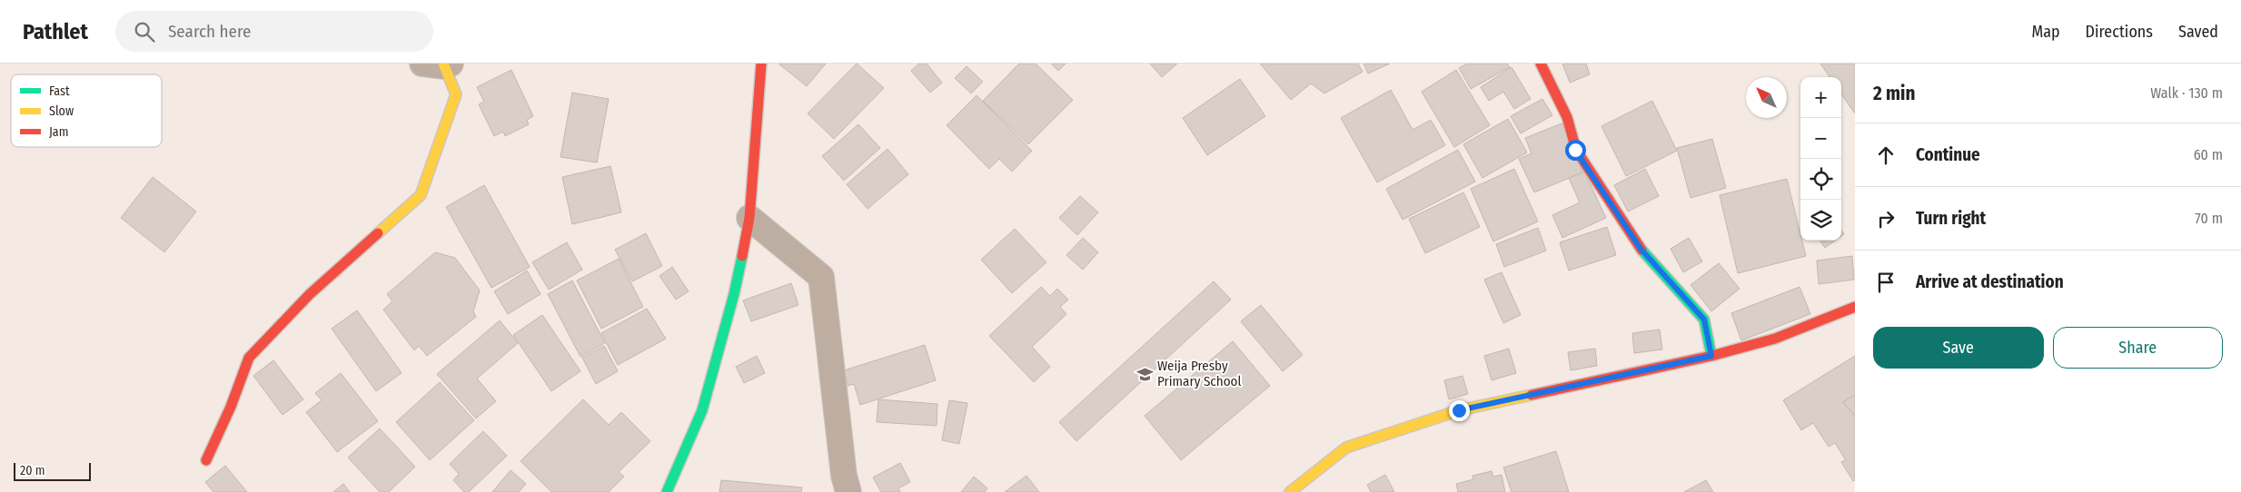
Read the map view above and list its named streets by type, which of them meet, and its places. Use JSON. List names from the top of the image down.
{
  "places": {
    "school or university": ["Weija Presby Primary School"]
  },
  "legend": ["Fast", "Slow", "Jam"],
  "scale_bar": "20 m",
  "north": "top left",
  "page": {
    "header": "Pathlet",
    "search": "Search here",
    "nav": ["Map", "Directions", "Saved"],
    "heading": ["2 min", "Walk · 130 m"],
    "map_buttons": ["+", "−"],
    "list": [
      ["Continue", "60 m"],
      ["Turn right", "70 m"],
      "Arrive at destination"
    ],
    "buttons": ["Save", "Share"],
    "scale": "20 m"
  }
}
